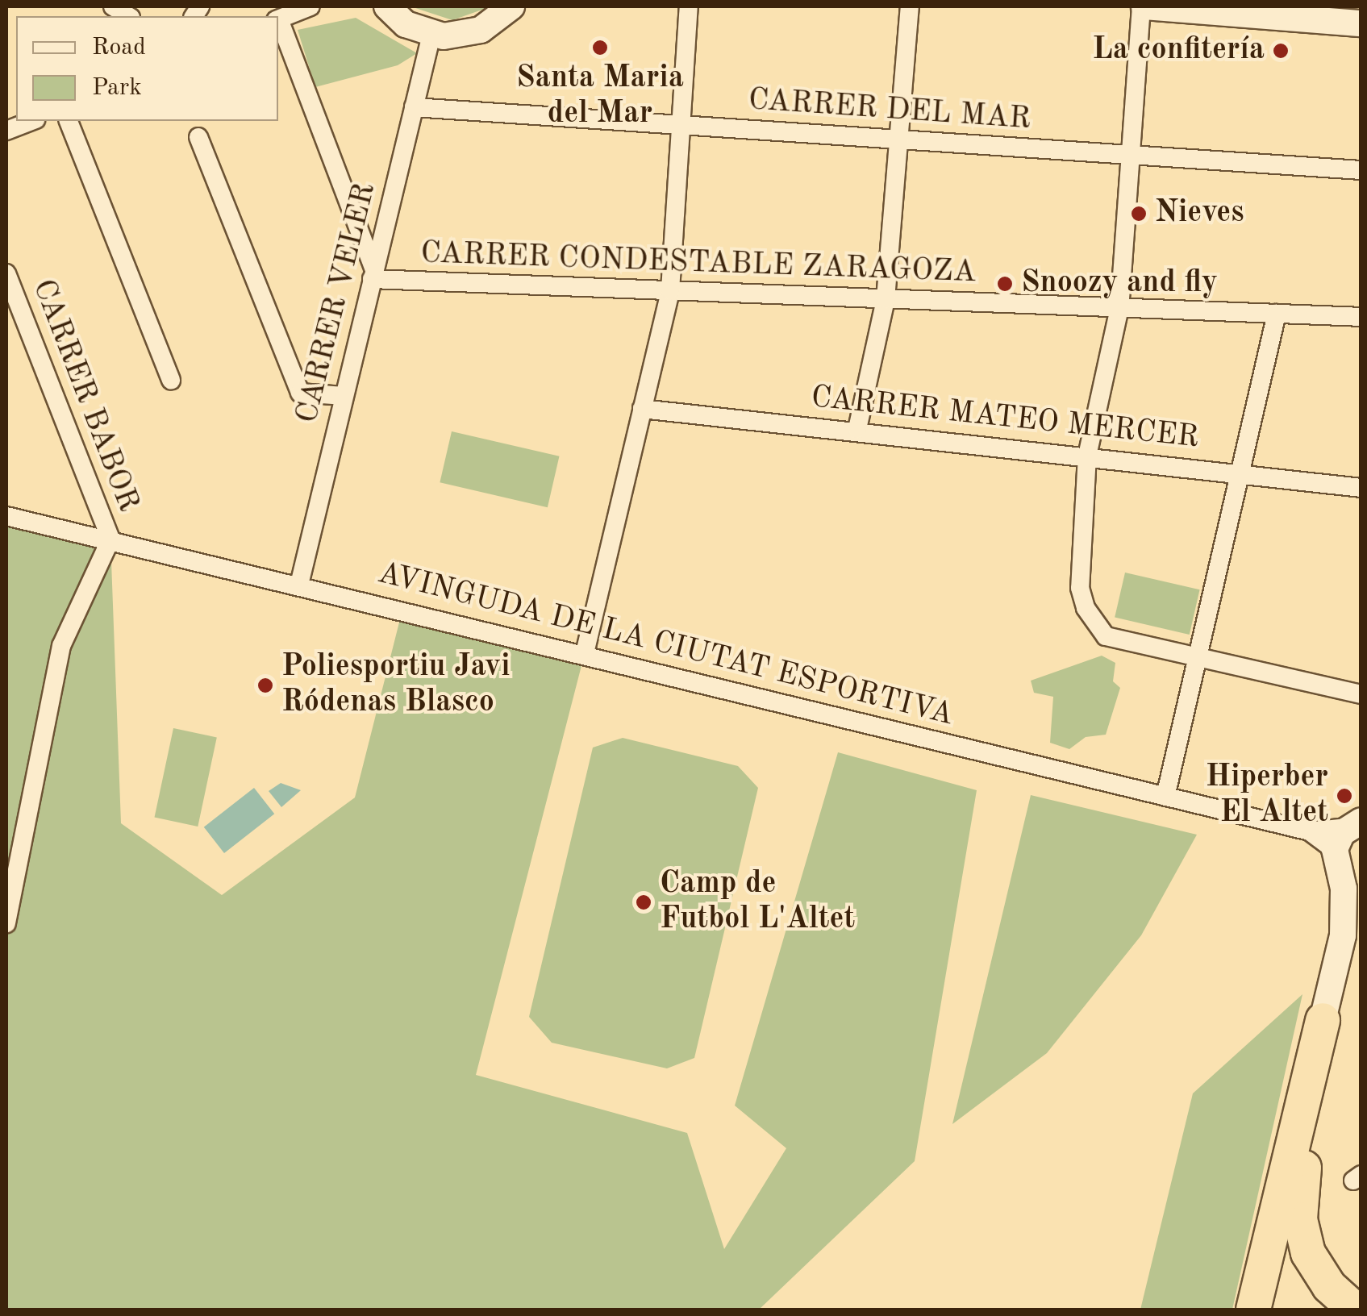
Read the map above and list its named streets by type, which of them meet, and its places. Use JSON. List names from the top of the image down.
{
  "streets": {
    "street": [
      "CARRER DEL MAR",
      "CARRER CONDESTABLE ZARAGOZA",
      "CARRER VELER",
      "CARRER BABOR",
      "CARRER MATEO MERCER",
      "AVINGUDA DE LA CIUTAT ESPORTIVA"
    ]
  },
  "crossings": [
    ["CARRER DEL MAR", "CARRER VELER"],
    ["CARRER CONDESTABLE ZARAGOZA", "CARRER VELER"],
    ["CARRER VELER", "AVINGUDA DE LA CIUTAT ESPORTIVA"],
    ["CARRER BABOR", "AVINGUDA DE LA CIUTAT ESPORTIVA"]
  ],
  "places": [
    "Santa Maria del Mar",
    "La confitería",
    "Nieves",
    "Snoozy and fly",
    "Poliesportiu Javi Ródenas Blasco",
    "Hiperber El Altet",
    "Camp de Futbol L'Altet"
  ],
  "legend": ["Road", "Park"]
}
